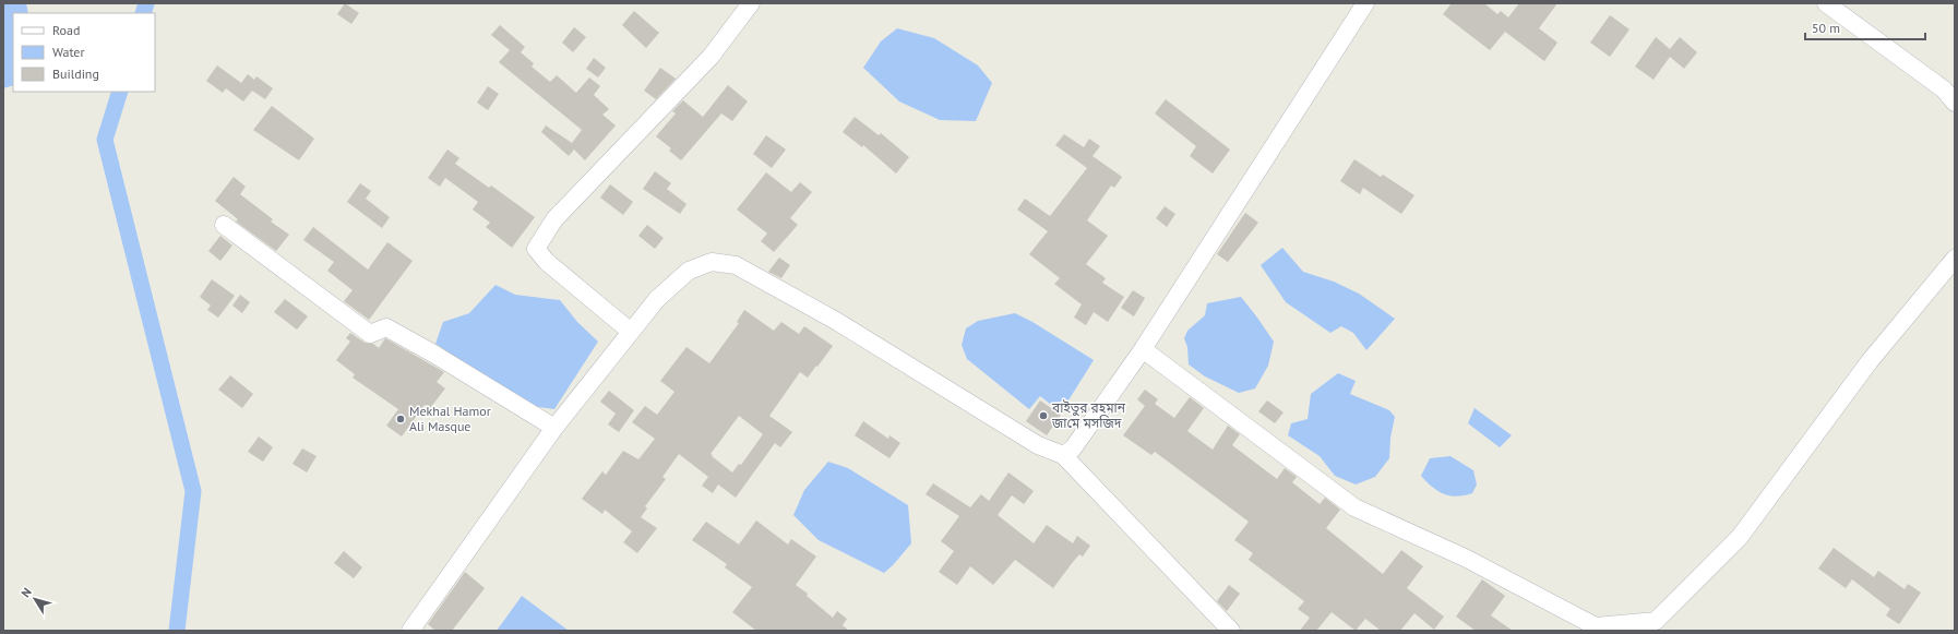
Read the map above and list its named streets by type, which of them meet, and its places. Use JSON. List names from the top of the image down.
{
  "places": ["বাইতুর রহমান জা‌মে মস‌জিদ", "Mekhal Hamor Ali Masque"],
  "legend": ["Road", "Water", "Building"],
  "scale_bar": "50 m",
  "north": "top left"
}
